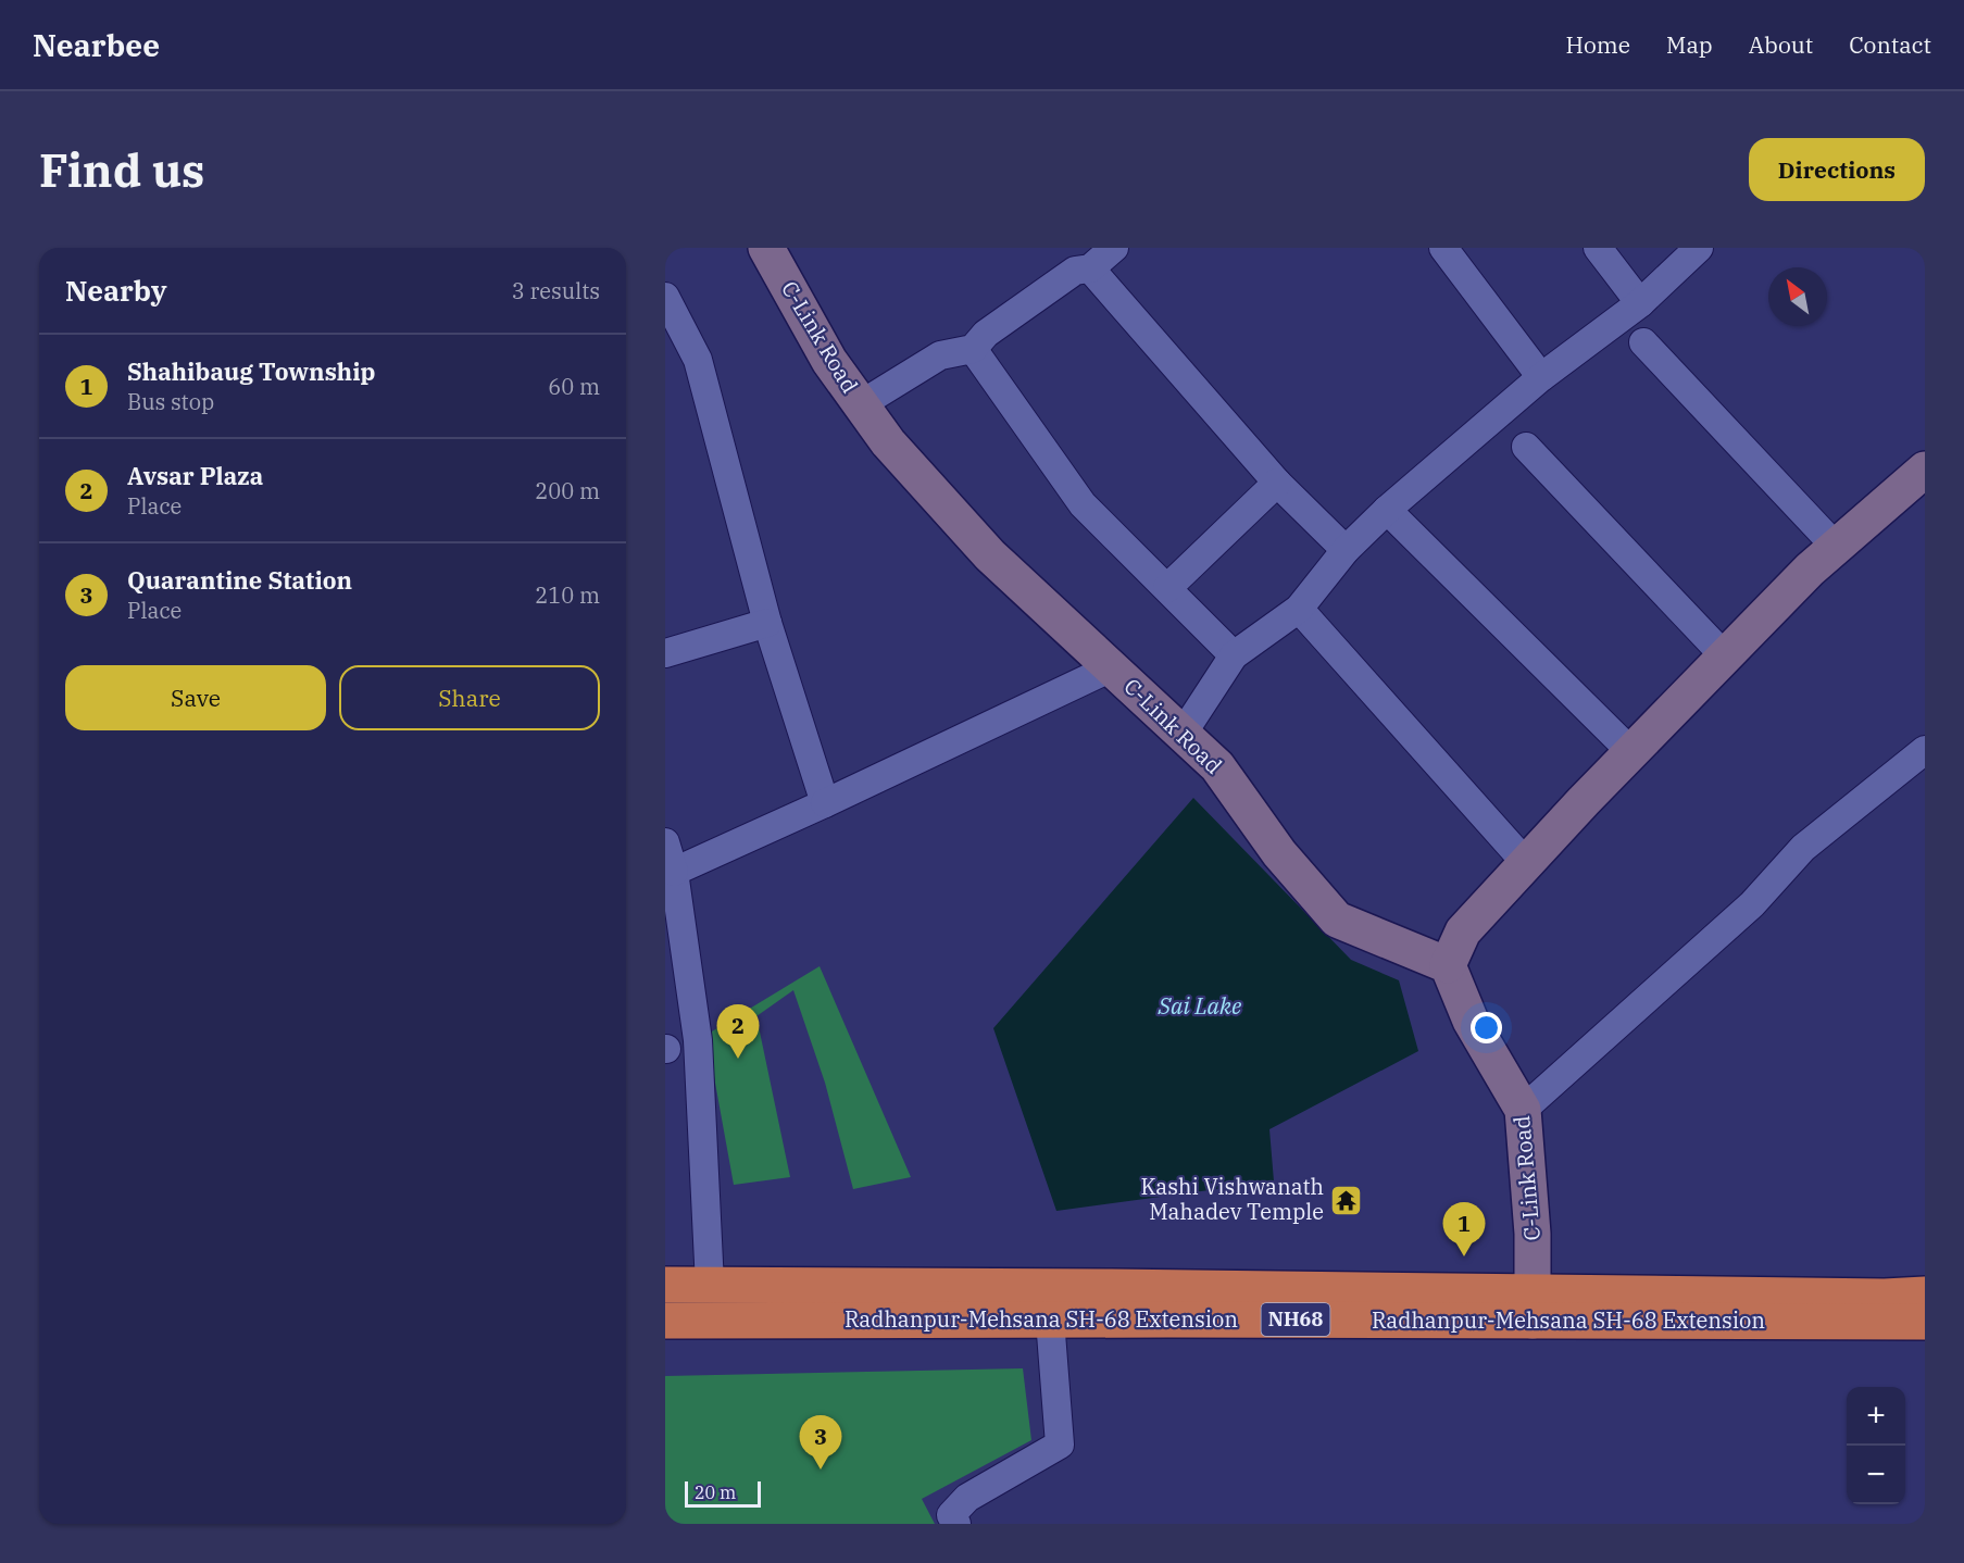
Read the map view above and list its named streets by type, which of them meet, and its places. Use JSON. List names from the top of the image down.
{
  "streets": {
    "highway": ["Radhanpur-Mehsana SH-68 Extension", "NH68"],
    "street": ["C-Link Road"]
  },
  "crossings": [
    ["C-Link Road", "Radhanpur-Mehsana SH-68 Extension"],
    ["C-Link Road", "NH68"],
    ["Radhanpur-Mehsana SH-68 Extension", "NH68"]
  ],
  "water": ["Sai Lake"],
  "places": {
    "temple": ["Kashi Vishwanath Mahadev Temple"]
  },
  "scale_bar": "20 m",
  "north": "top left",
  "page": {
    "header": "Nearbee",
    "nav": [
      "Home",
      "Map",
      "About",
      "Contact"
    ],
    "buttons": [
      "Directions",
      ["Save", "Share"]
    ],
    "title": "Find us",
    "heading": ["Nearby", "3 results"],
    "list": [
      {
        "mark": "1",
        "name": "Shahibaug Township",
        "note": "Bus stop",
        "value": "60 m"
      },
      {
        "mark": "2",
        "name": "Avsar Plaza",
        "note": "Place",
        "value": "200 m"
      },
      {
        "mark": "3",
        "name": "Quarantine Station",
        "note": "Place",
        "value": "210 m"
      }
    ],
    "pins": ["2", "1", "3"],
    "map_buttons": ["+", "−"],
    "scale": "20 m"
  }
}
